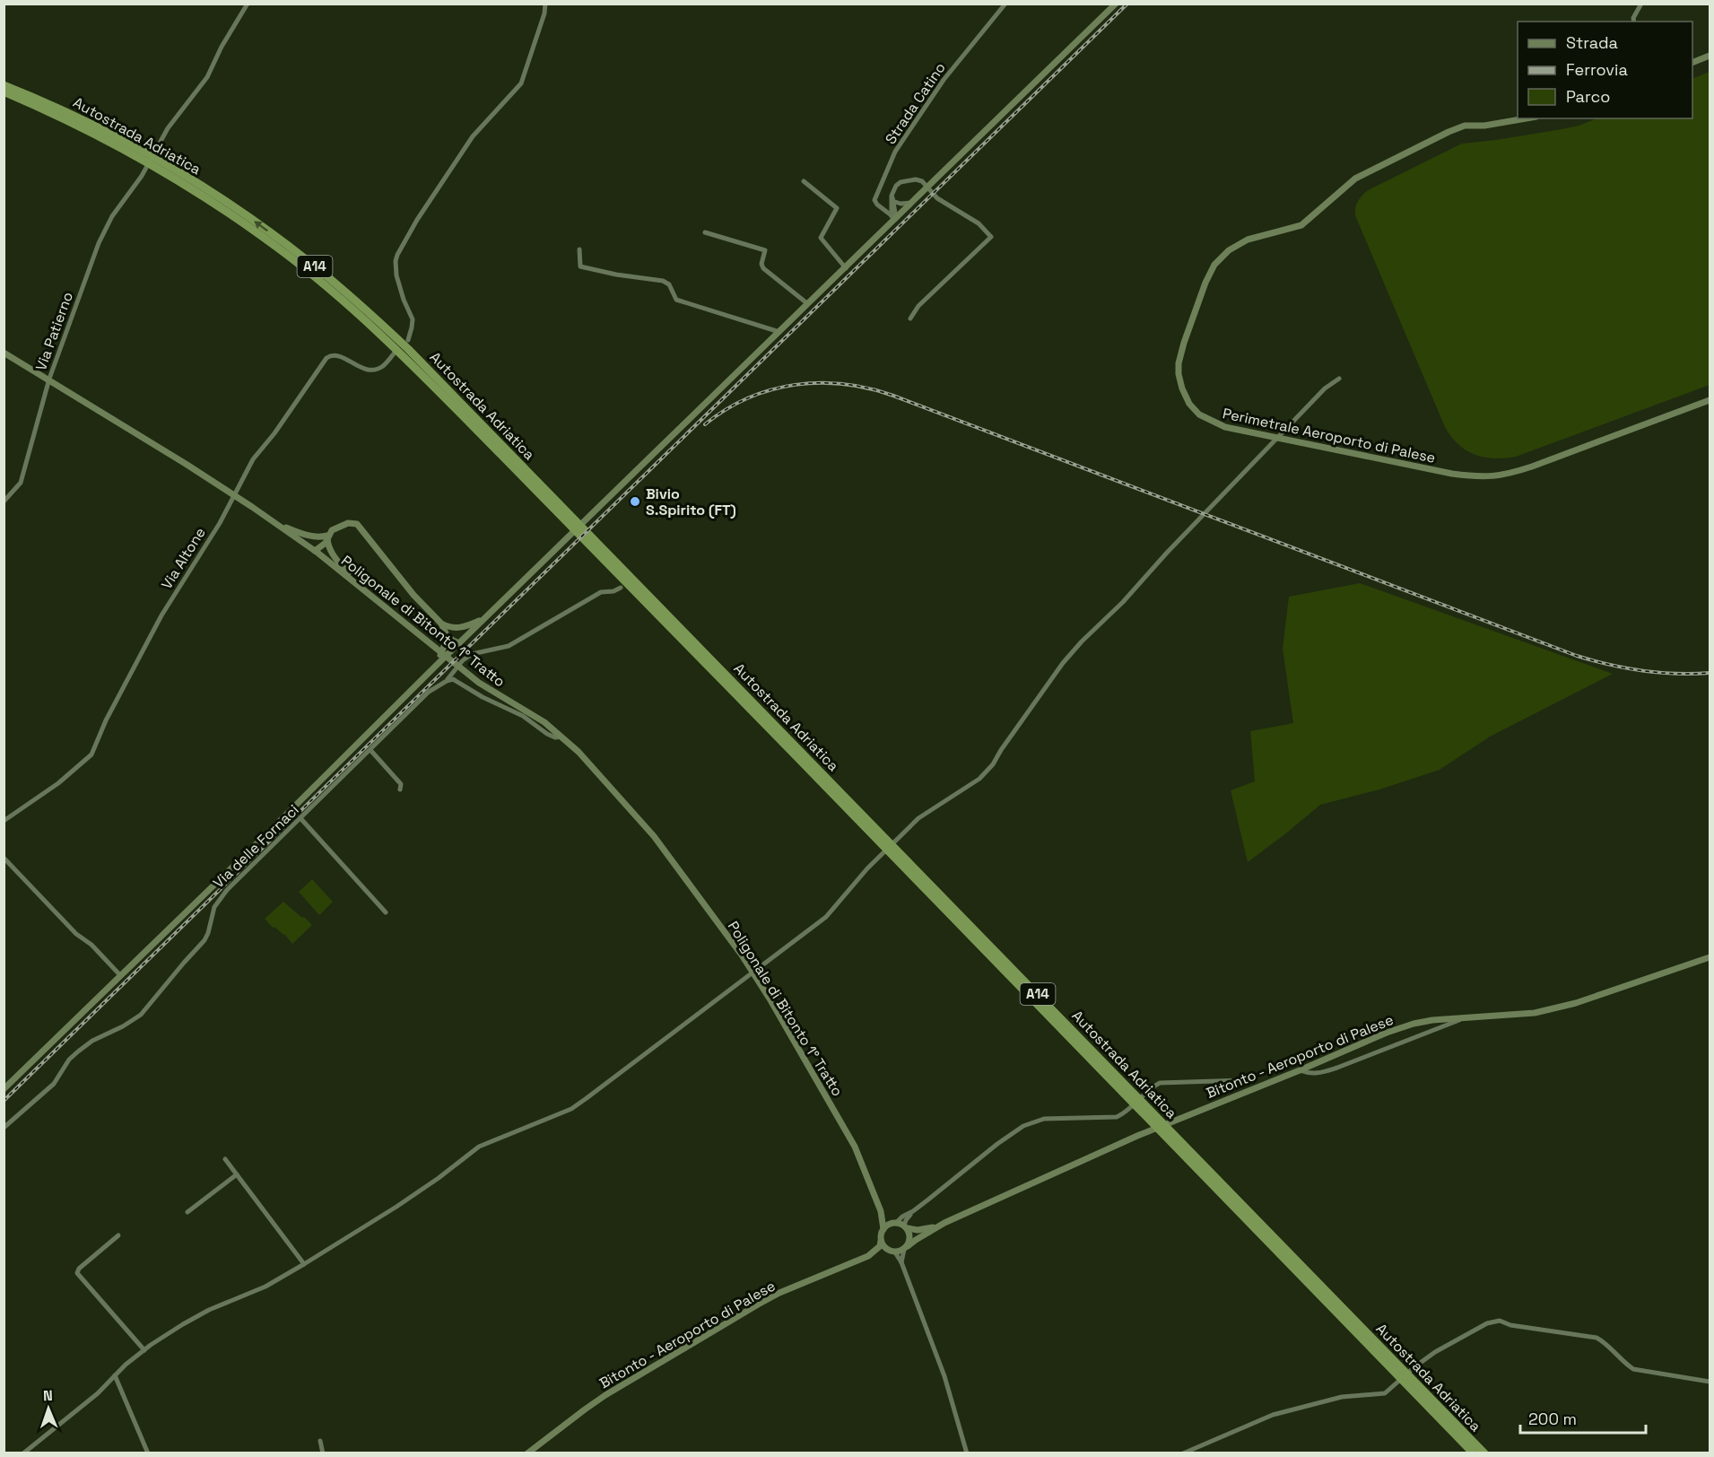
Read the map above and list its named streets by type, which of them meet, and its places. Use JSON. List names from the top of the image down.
{
  "streets": {
    "highway": ["Autostrada Adriatica", "A14"],
    "main road": ["Perimetrale Aeroporto di Palese", "Poligonale di Bitonto 1° Tratto", "Bitonto - Aeroporto di Palese"],
    "street": [
      "Strada Catino",
      "Via Patierno",
      "Via Altone",
      "Via delle Fornaci"
    ]
  },
  "crossings": [
    ["Via Patierno", "Poligonale di Bitonto 1° Tratto"],
    ["Via Altone", "Poligonale di Bitonto 1° Tratto"]
  ],
  "places": ["Bivio S.Spirito (FT)"],
  "legend": ["Strada", "Ferrovia", "Parco"],
  "scale_bar": "200 m",
  "north": "top"
}
